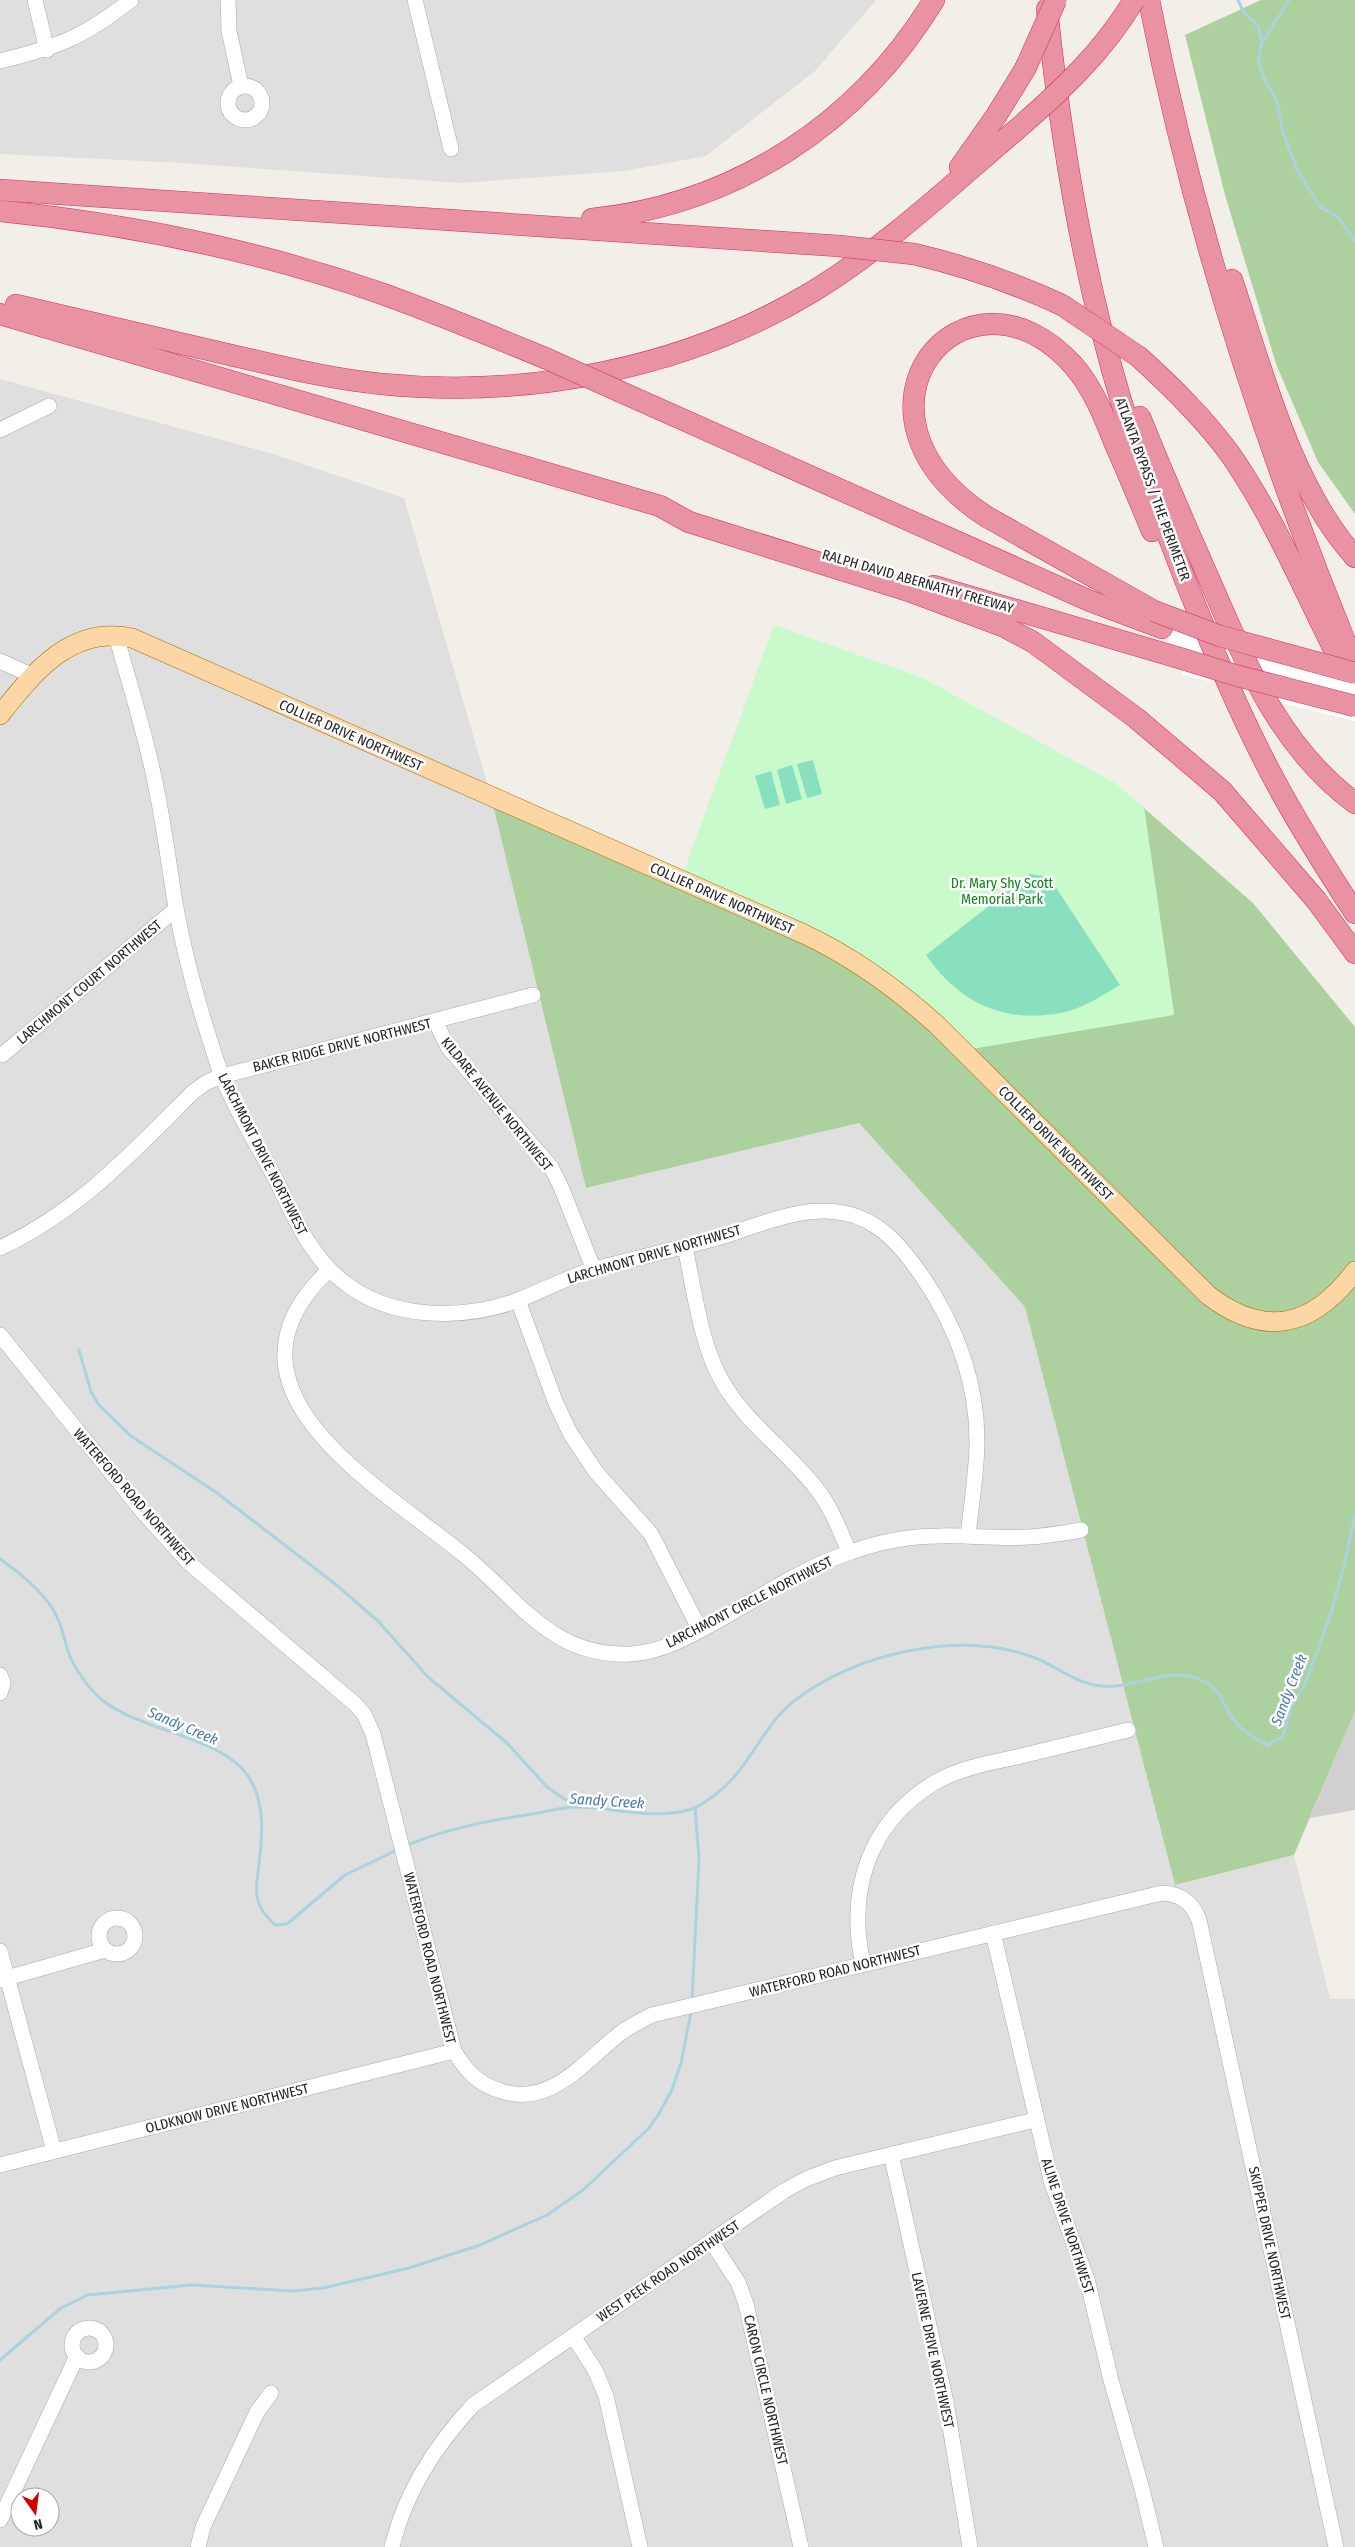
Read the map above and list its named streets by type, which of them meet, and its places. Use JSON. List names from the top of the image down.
{
  "streets": {
    "highway": ["ATLANTA BYPASS / THE PERIMETER", "RALPH DAVID ABERNATHY FREEWAY"],
    "main road": ["COLLIER DRIVE NORTHWEST"],
    "street": [
      "LARCHMONT COURT NORTHWEST",
      "BAKER RIDGE DRIVE NORTHWEST",
      "KILDARE AVENUE NORTHWEST",
      "LARCHMONT DRIVE NORTHWEST",
      "WATERFORD ROAD NORTHWEST",
      "LARCHMONT CIRCLE NORTHWEST",
      "OLDKNOW DRIVE NORTHWEST",
      "ALINE DRIVE NORTHWEST",
      "SKIPPER DRIVE NORTHWEST",
      "WEST PEEK ROAD NORTHWEST",
      "LAVERNE DRIVE NORTHWEST",
      "CARON CIRCLE NORTHWEST"
    ]
  },
  "crossings": [
    ["COLLIER DRIVE NORTHWEST", "LARCHMONT DRIVE NORTHWEST"],
    ["LARCHMONT COURT NORTHWEST", "LARCHMONT DRIVE NORTHWEST"],
    ["BAKER RIDGE DRIVE NORTHWEST", "KILDARE AVENUE NORTHWEST"],
    ["BAKER RIDGE DRIVE NORTHWEST", "LARCHMONT DRIVE NORTHWEST"],
    ["KILDARE AVENUE NORTHWEST", "LARCHMONT DRIVE NORTHWEST"],
    ["LARCHMONT DRIVE NORTHWEST", "LARCHMONT CIRCLE NORTHWEST"],
    ["WATERFORD ROAD NORTHWEST", "OLDKNOW DRIVE NORTHWEST"],
    ["WATERFORD ROAD NORTHWEST", "ALINE DRIVE NORTHWEST"],
    ["WATERFORD ROAD NORTHWEST", "SKIPPER DRIVE NORTHWEST"],
    ["ALINE DRIVE NORTHWEST", "WEST PEEK ROAD NORTHWEST"],
    ["WEST PEEK ROAD NORTHWEST", "LAVERNE DRIVE NORTHWEST"],
    ["WEST PEEK ROAD NORTHWEST", "CARON CIRCLE NORTHWEST"]
  ],
  "water": ["Sandy Creek"],
  "parks": ["Dr. Mary Shy Scott Memorial Park"],
  "north": "bottom"
}
